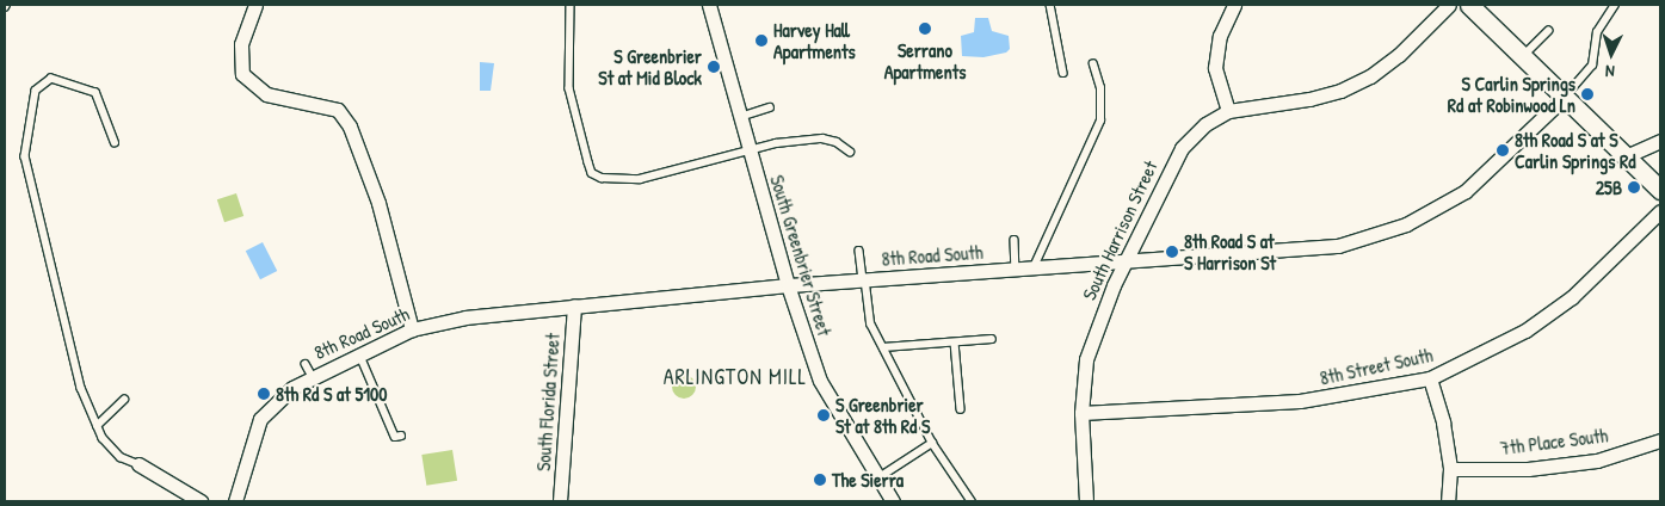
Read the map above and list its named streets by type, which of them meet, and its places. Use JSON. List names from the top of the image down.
{
  "streets": {
    "street": [
      "South Harrison Street",
      "South Greenbrier Street",
      "8th Road South",
      "8th Street South",
      "South Florida Street",
      "7th Place South"
    ]
  },
  "crossings": [
    ["South Harrison Street", "8th Road South"],
    ["South Harrison Street", "8th Street South"],
    ["South Greenbrier Street", "8th Road South"],
    ["8th Road South", "South Florida Street"]
  ],
  "districts": ["ARLINGTON MILL"],
  "places": [
    "Serrano Apartments",
    "Harvey Hall Apartments",
    "S Greenbrier St at Mid Block",
    "S Carlin Springs Rd at Robinwood Ln",
    "8th Road S at S Carlin Springs Rd",
    "25B",
    "8th Road S at S Harrison St",
    "8th Rd S at 5100",
    "S Greenbrier St at 8th Rd S",
    "The Sierra"
  ],
  "north": "bottom"
}
